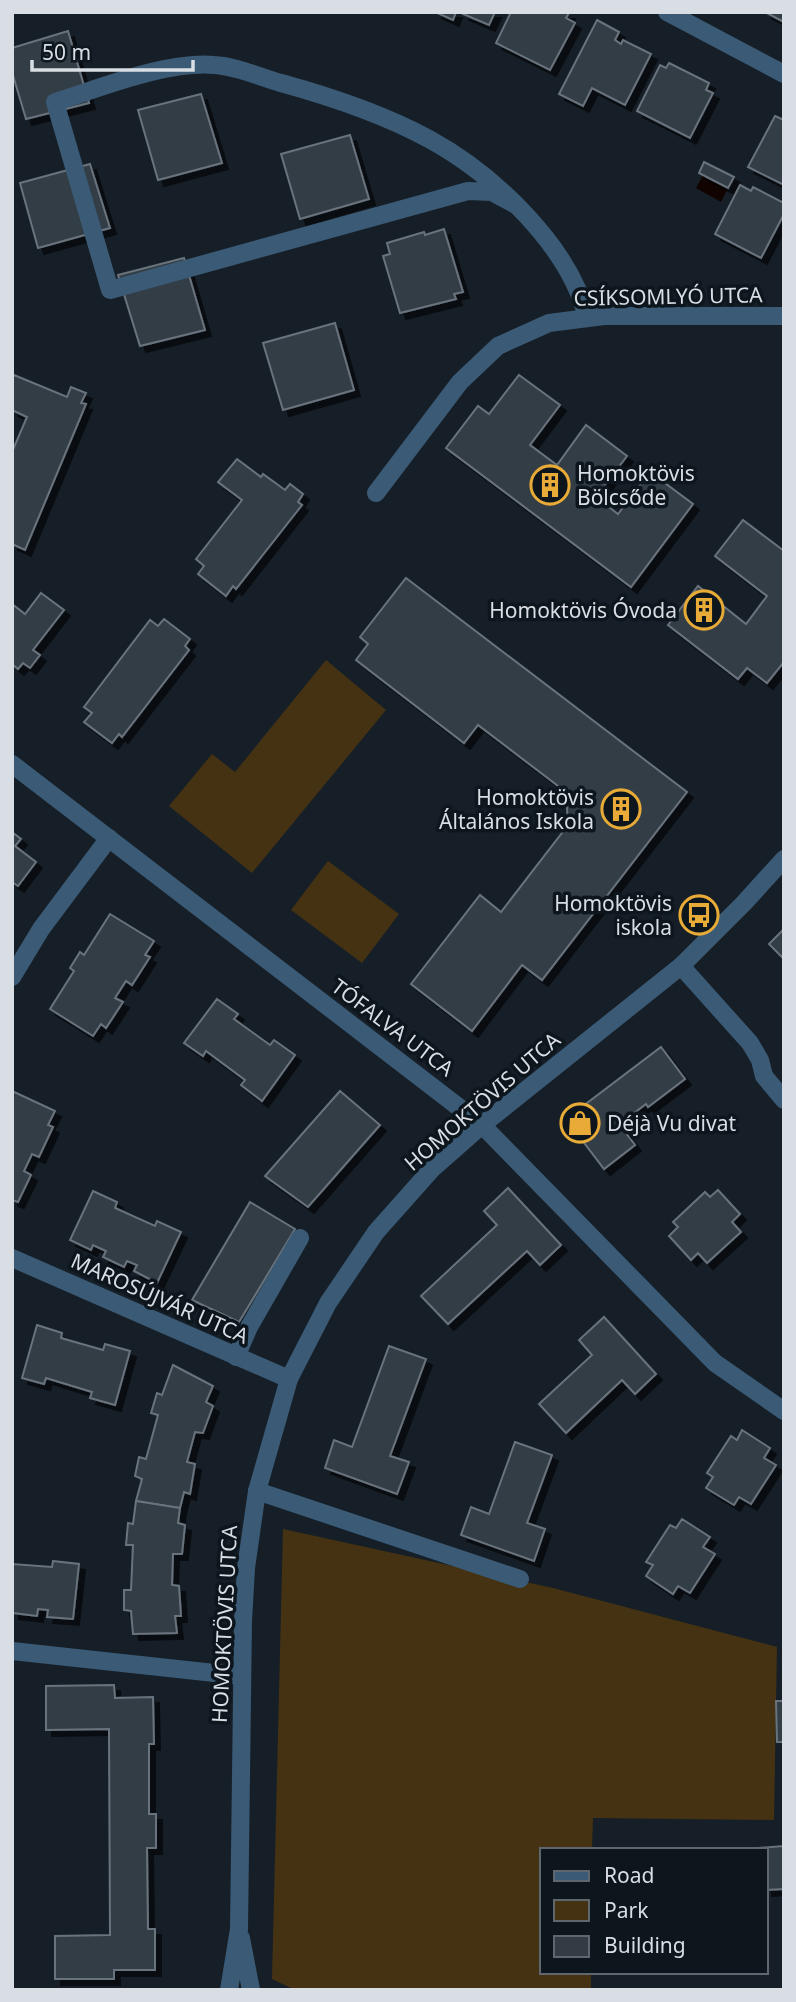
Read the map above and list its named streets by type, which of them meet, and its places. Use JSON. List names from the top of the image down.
{
  "streets": {
    "street": [
      "CSÍKSOMLYÓ UTCA",
      "TÓFALVA UTCA",
      "HOMOKTÖVIS UTCA",
      "MAROSÚJVÁR UTCA"
    ]
  },
  "crossings": [
    ["TÓFALVA UTCA", "HOMOKTÖVIS UTCA"],
    ["HOMOKTÖVIS UTCA", "MAROSÚJVÁR UTCA"]
  ],
  "places": {
    "building": ["Homoktövis Bölcsőde", "Homoktövis Óvoda", "Homoktövis Általános Iskola"],
    "bus stop": ["Homoktövis iskola"],
    "shop": ["Déjà Vu divat"]
  },
  "legend": ["Road", "Park", "Building"],
  "scale_bar": "50 m"
}
